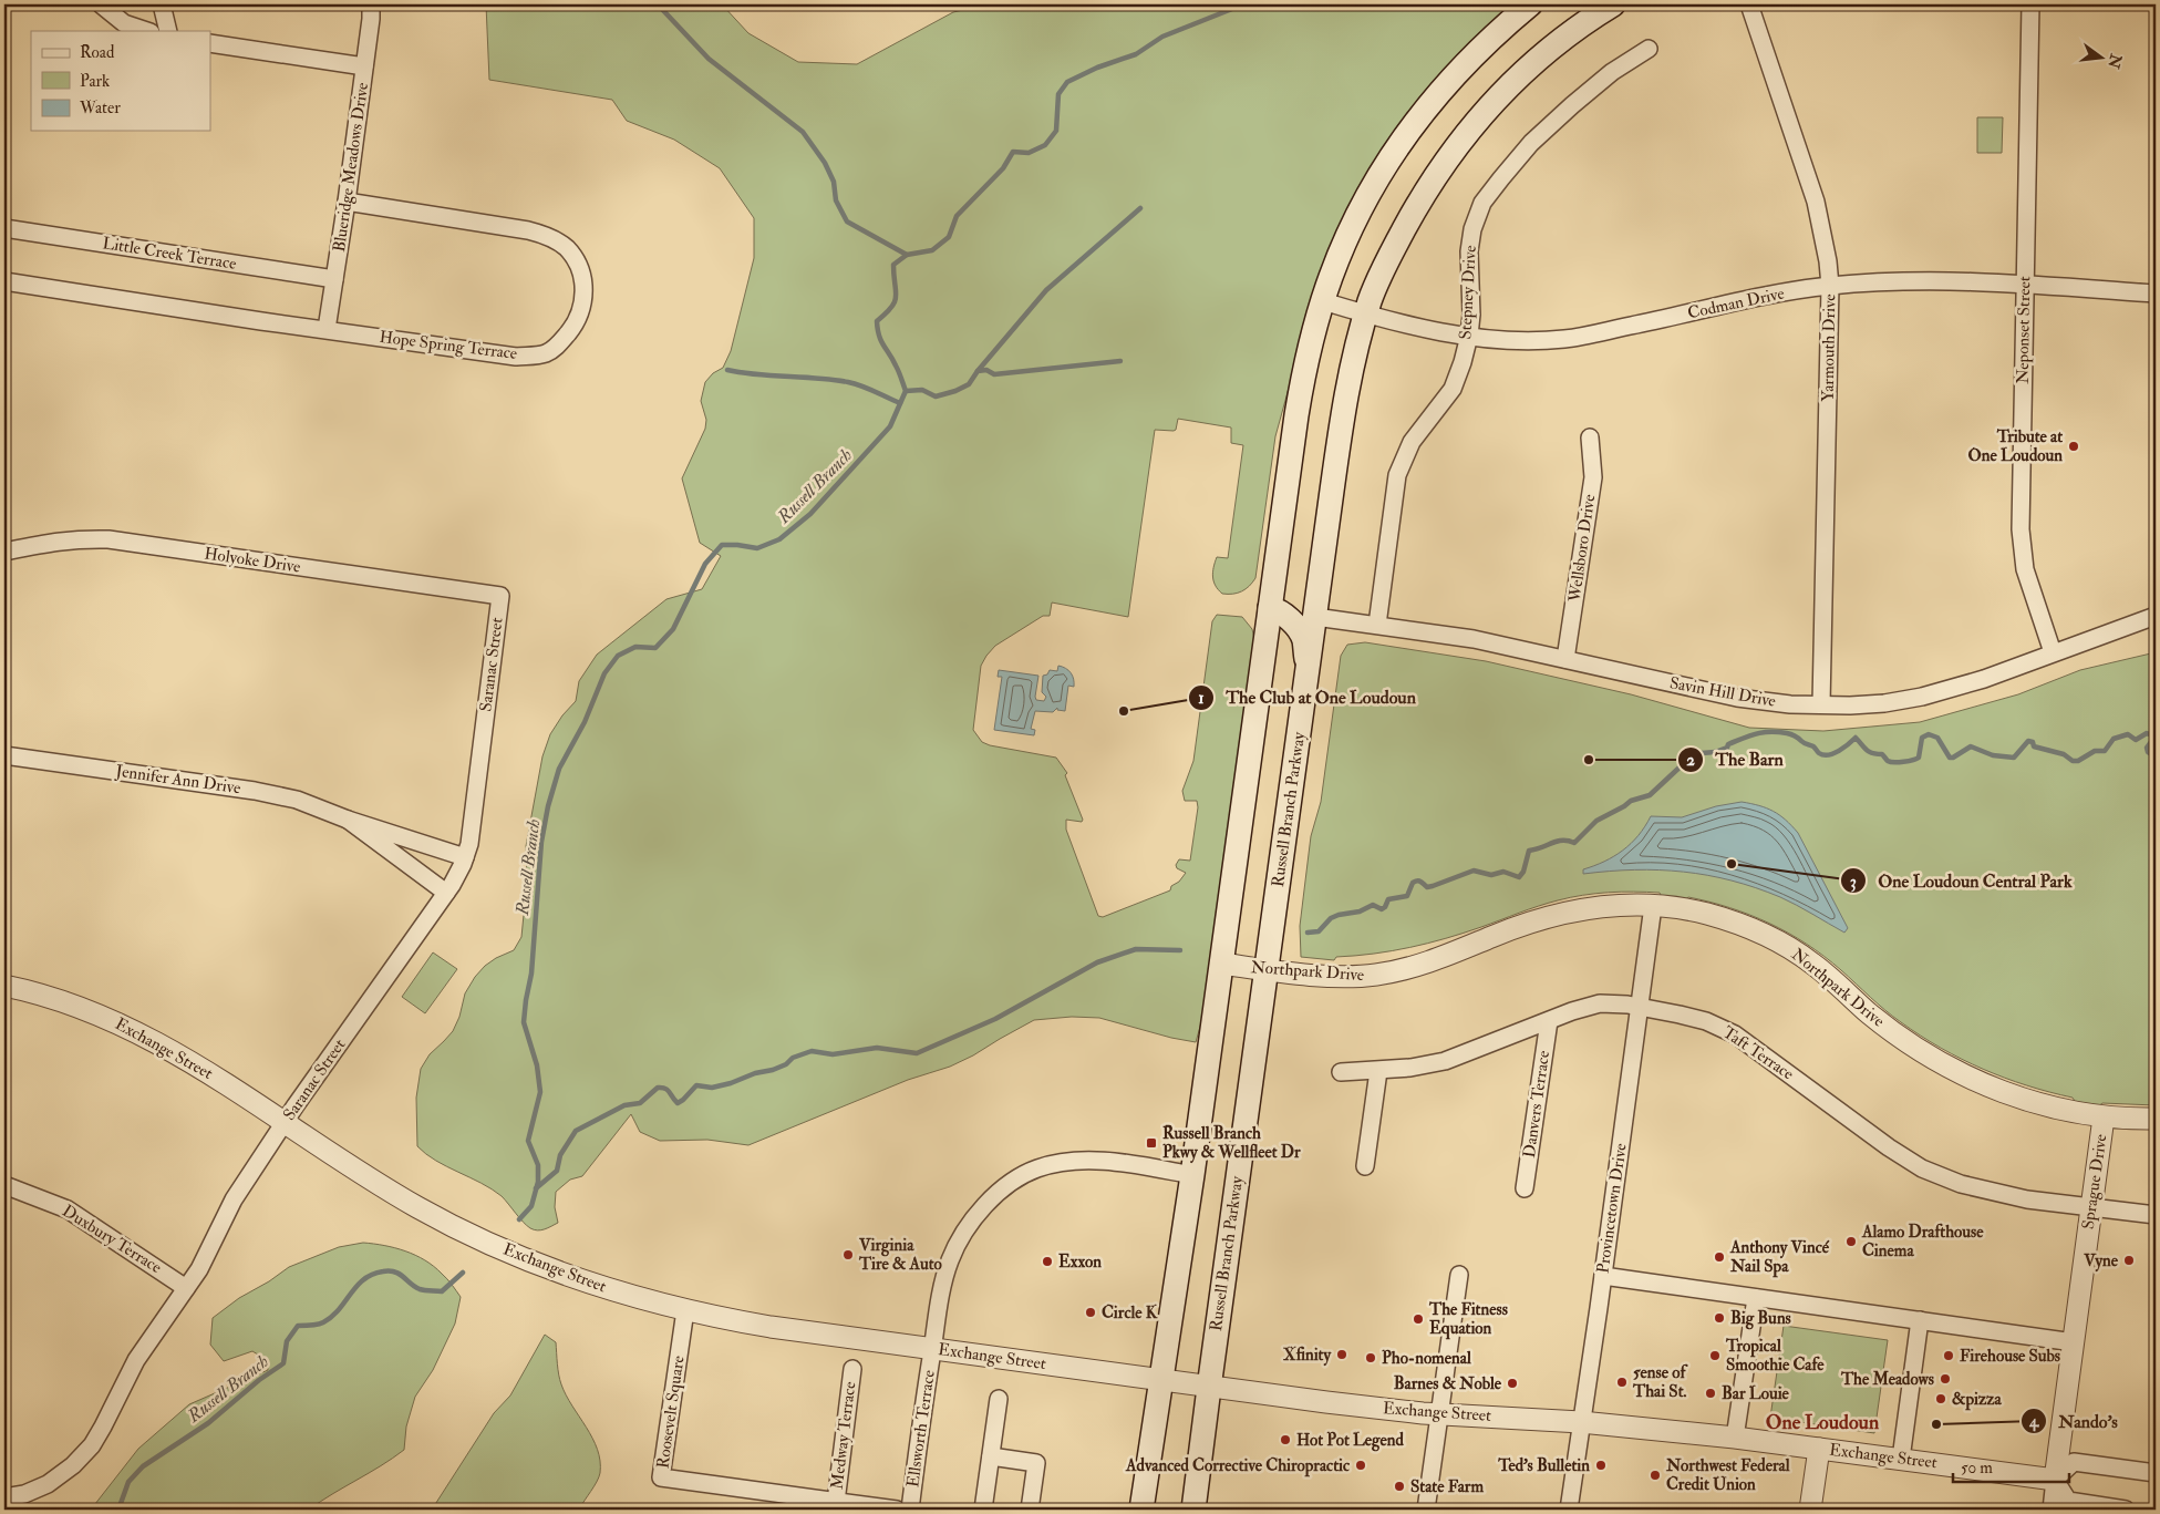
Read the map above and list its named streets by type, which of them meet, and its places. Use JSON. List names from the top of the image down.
{
  "streets": {
    "main road": ["Russell Branch Parkway"],
    "street": [
      "Blueridge Meadows Drive",
      "Little Creek Terrace",
      "Stepney Drive",
      "Codman Drive",
      "Neponset Street",
      "Hope Spring Terrace",
      "Yarmouth Drive",
      "Wellsboro Drive",
      "Holyoke Drive",
      "Saranac Street",
      "Savin Hill Drive",
      "Jennifer Ann Drive",
      "Northpark Drive",
      "Exchange Street",
      "Taft Terrace",
      "Danvers Terrace",
      "Sprague Drive",
      "Provincetown Drive",
      "Duxbury Terrace",
      "Roosevelt Square",
      "Ellsworth Terrace",
      "Medway Terrace"
    ]
  },
  "crossings": [
    ["Blueridge Meadows Drive", "Little Creek Terrace"],
    ["Blueridge Meadows Drive", "Hope Spring Terrace"],
    ["Stepney Drive", "Codman Drive"],
    ["Stepney Drive", "Savin Hill Drive"],
    ["Codman Drive", "Neponset Street"],
    ["Codman Drive", "Yarmouth Drive"],
    ["Codman Drive", "Russell Branch Parkway"],
    ["Neponset Street", "Savin Hill Drive"],
    ["Yarmouth Drive", "Savin Hill Drive"],
    ["Wellsboro Drive", "Savin Hill Drive"],
    ["Holyoke Drive", "Saranac Street"],
    ["Saranac Street", "Jennifer Ann Drive"],
    ["Saranac Street", "Exchange Street"],
    ["Saranac Street", "Duxbury Terrace"],
    ["Savin Hill Drive", "Russell Branch Parkway"],
    ["Russell Branch Parkway", "Northpark Drive"],
    ["Russell Branch Parkway", "Exchange Street"],
    ["Northpark Drive", "Sprague Drive"],
    ["Northpark Drive", "Provincetown Drive"],
    ["Exchange Street", "Sprague Drive"],
    ["Exchange Street", "Provincetown Drive"],
    ["Exchange Street", "Roosevelt Square"],
    ["Exchange Street", "Ellsworth Terrace"],
    ["Taft Terrace", "Danvers Terrace"],
    ["Taft Terrace", "Sprague Drive"],
    ["Taft Terrace", "Provincetown Drive"],
    ["Roosevelt Square", "Medway Terrace"]
  ],
  "districts": ["One Loudoun"],
  "water": ["Russell Branch"],
  "places": {
    "other": [
      "Tribute at One Loudoun",
      "The Club at One Loudoun",
      "The Barn",
      "One Loudoun Central Park",
      "Alamo Drafthouse Cinema",
      "Virginia Tire & Auto",
      "Anthony Vincé Nail Spa",
      "Vyne",
      "Exxon",
      "Circle K",
      "Big Buns",
      "The Fitness Equation",
      "Xfinity",
      "Tropical Smoothie Cafe",
      "Firehouse Subs",
      "Pho-nomenal",
      "The Meadows",
      "5ense of Thai St.",
      "Barnes & Noble",
      "Bar Louie",
      "&pizza",
      "Nando's",
      "Hot Pot Legend",
      "Advanced Corrective Chiropractic",
      "Ted's Bulletin",
      "Northwest Federal Credit Union",
      "State Farm"
    ],
    "transit": ["Russell Branch Pkwy & Wellfleet Dr"]
  },
  "legend": ["Road", "Park", "Water"],
  "scale_bar": "50 m",
  "north": "right"
}
